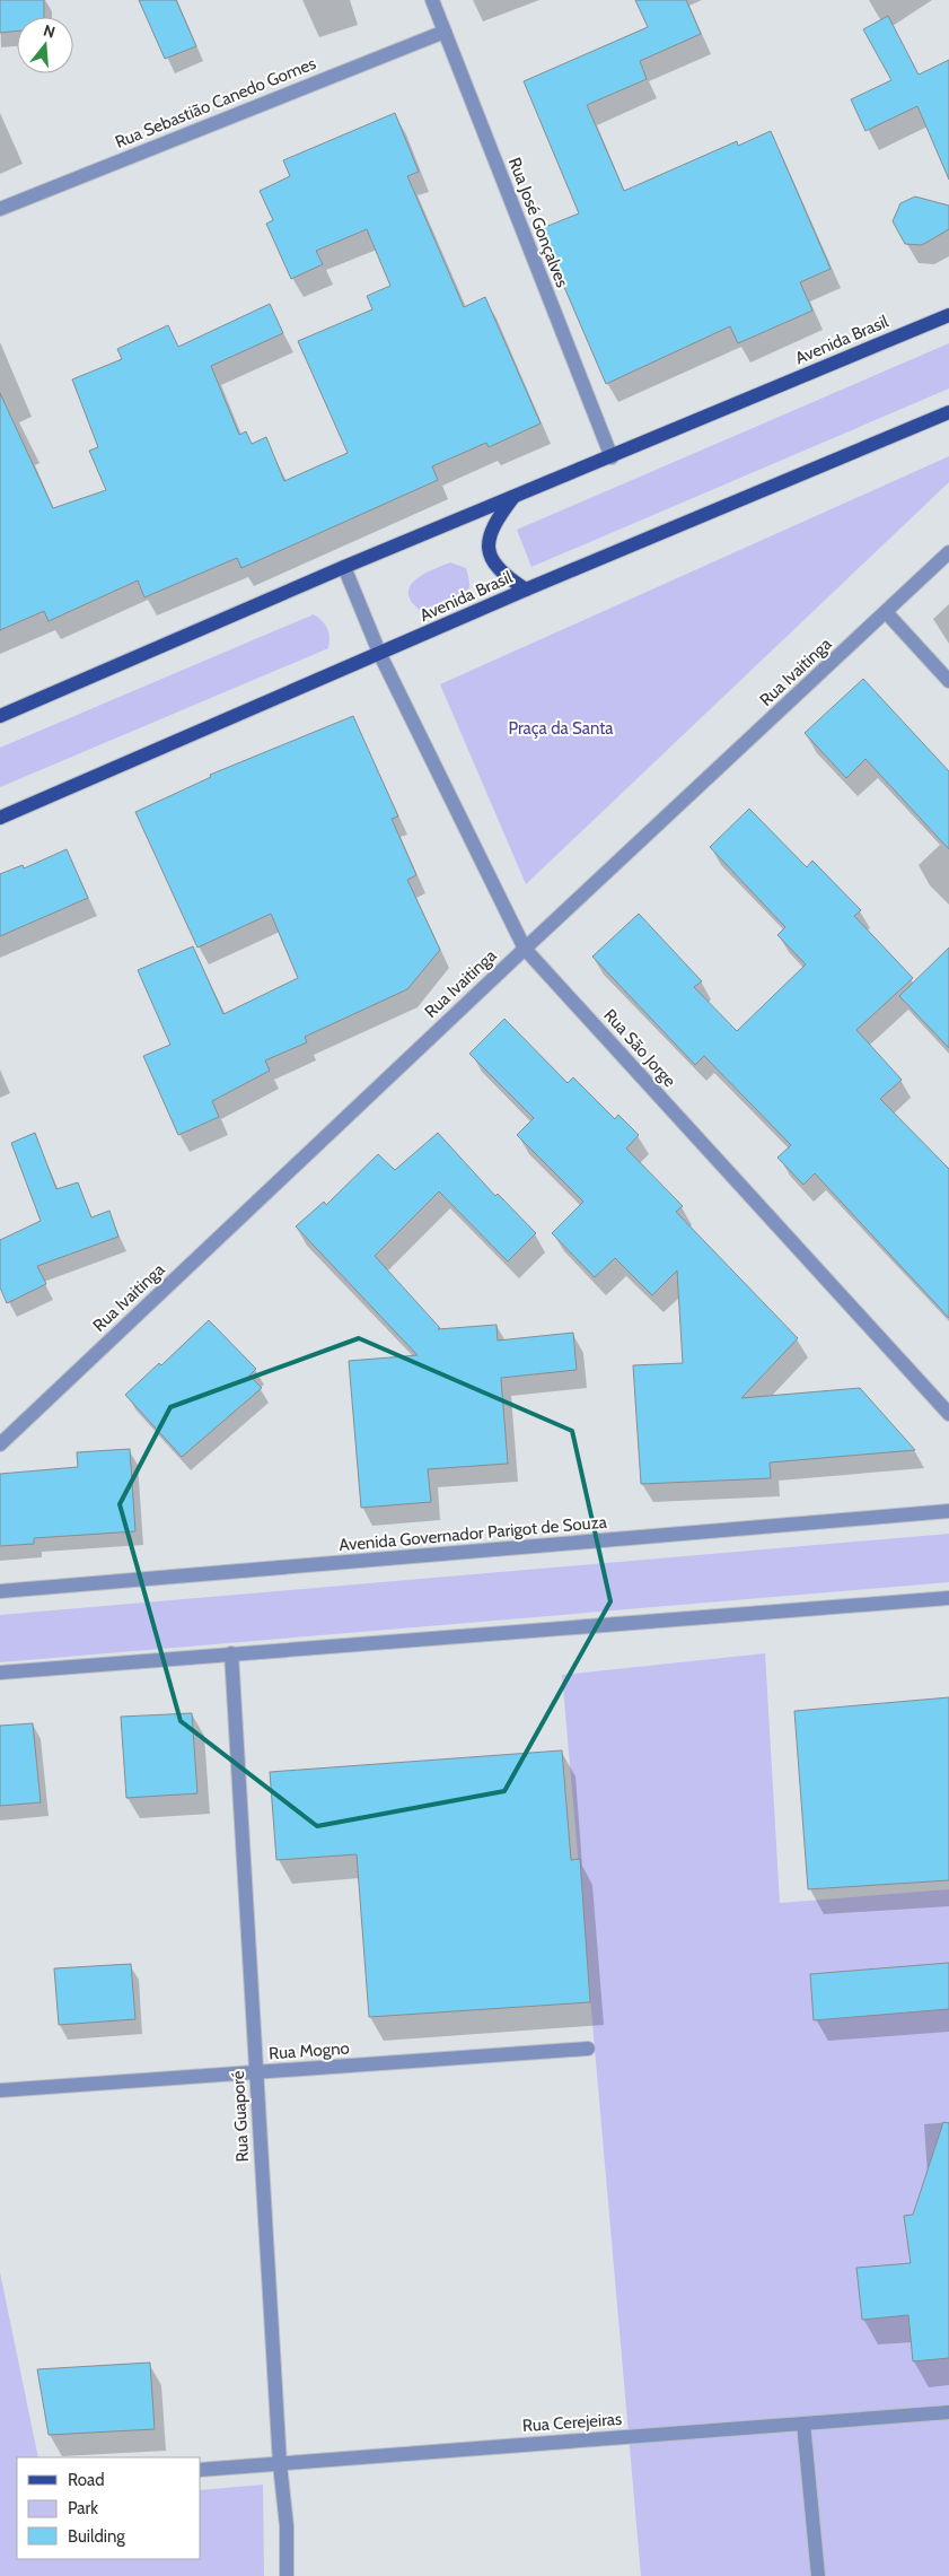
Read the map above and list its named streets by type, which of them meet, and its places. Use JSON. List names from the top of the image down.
{
  "streets": {
    "main road": ["Avenida Brasil"],
    "street": [
      "Rua Sebastião Canedo Gomes",
      "Rua José Gonçalves",
      "Rua Ivaitinga",
      "Rua São Jorge",
      "Avenida Governador Parigot de Souza",
      "Rua Mogno",
      "Rua Guaporé",
      "Rua Cerejeiras"
    ]
  },
  "crossings": [
    ["Rua Sebastião Canedo Gomes", "Rua José Gonçalves"],
    ["Rua José Gonçalves", "Avenida Brasil"],
    ["Avenida Brasil", "Rua São Jorge"],
    ["Rua Ivaitinga", "Rua São Jorge"],
    ["Rua Mogno", "Rua Guaporé"],
    ["Rua Guaporé", "Rua Cerejeiras"]
  ],
  "parks": ["Praça da Santa"],
  "legend": ["Road", "Park", "Building"],
  "north": "top"
}
